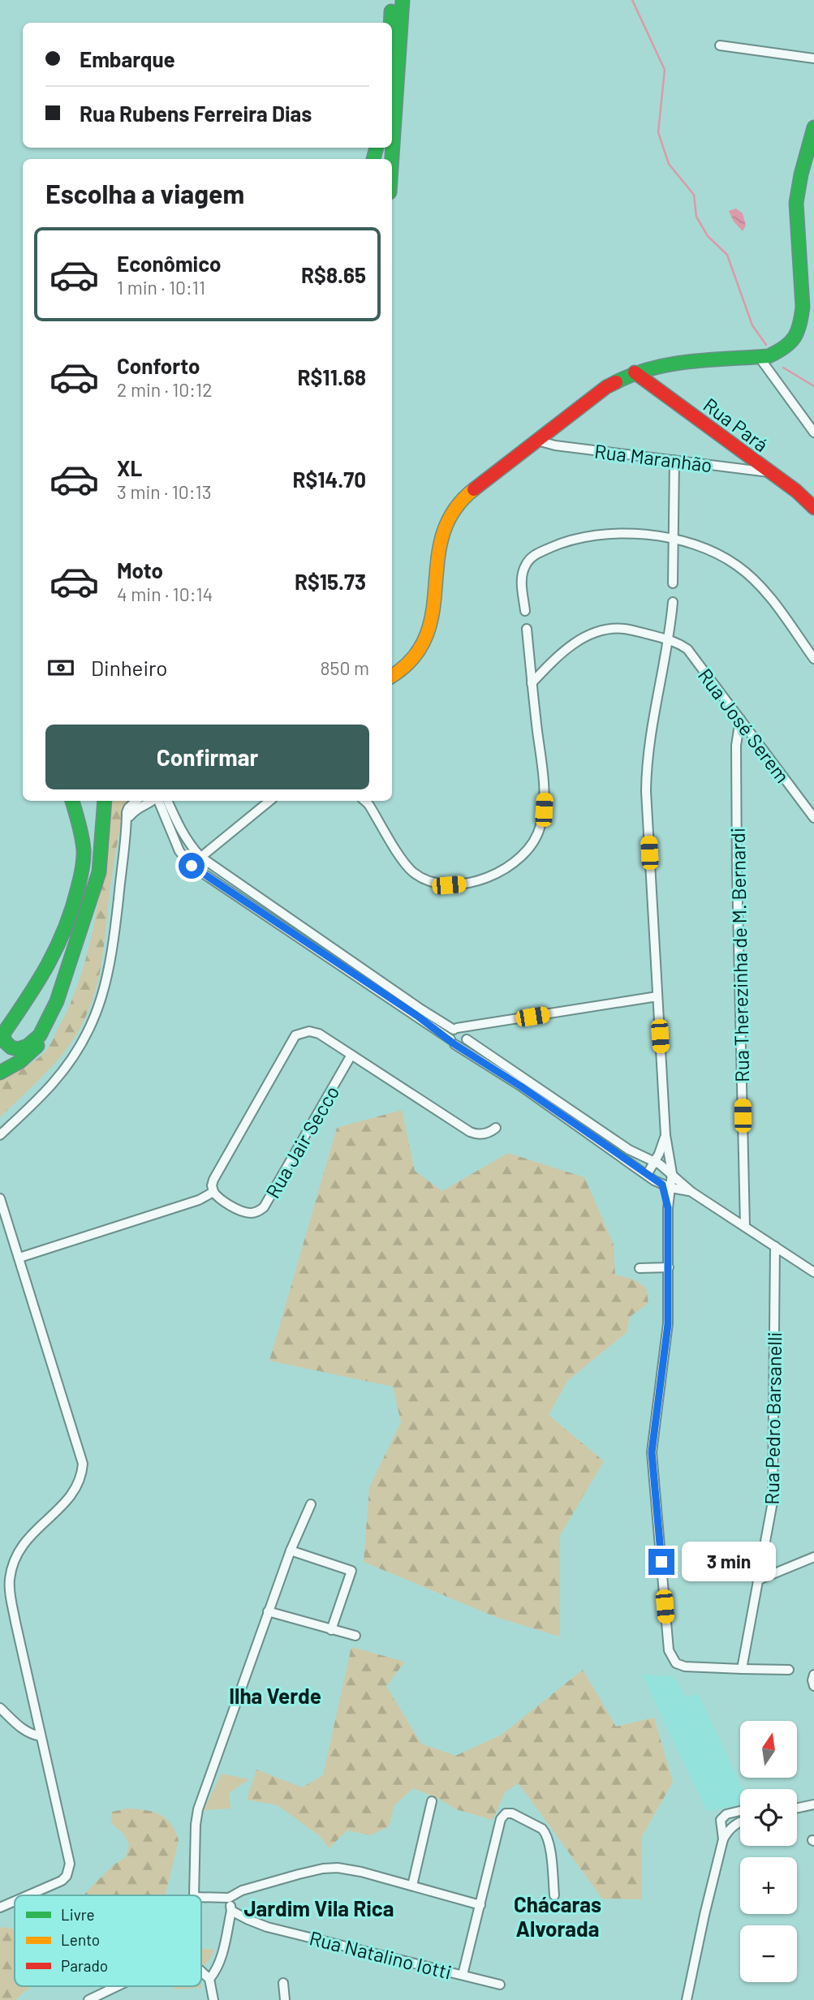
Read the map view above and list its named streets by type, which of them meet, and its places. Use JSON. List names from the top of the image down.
{
  "streets": {
    "main road": ["Rua Pará"],
    "street": [
      "Rua Maranhão",
      "Rua José Serem",
      "Rua Therezinha de M. Bernardi",
      "Rua Jair Secco",
      "Rua Pedro Barsanelli",
      "Rua Natalino Iotti"
    ]
  },
  "crossings": [
    ["Rua Pará", "Rua Maranhão"],
    ["Rua José Serem", "Rua Therezinha de M. Bernardi"]
  ],
  "districts": ["Ilha Verde", "Chácaras Alvorada", "Jardim Vila Rica"],
  "legend": ["Livre", "Lento", "Parado"],
  "north": "top",
  "page": {
    "banner": ["Embarque", "Rua Rubens Ferreira Dias"],
    "heading": "Escolha a viagem",
    "list": [
      {
        "name": "Econômico",
        "note": "1 min · 10:11",
        "value": "R$8.65"
      },
      {
        "name": "Conforto",
        "note": "2 min · 10:12",
        "value": "R$11.68"
      },
      {
        "name": "XL",
        "note": "3 min · 10:13",
        "value": "R$14.70"
      },
      {
        "name": "Moto",
        "note": "4 min · 10:14",
        "value": "R$15.73"
      }
    ],
    "pay": ["Dinheiro", "850 m"],
    "buttons": "Confirmar",
    "bubble": "3 min",
    "map_buttons": ["+", "−"]
  }
}
